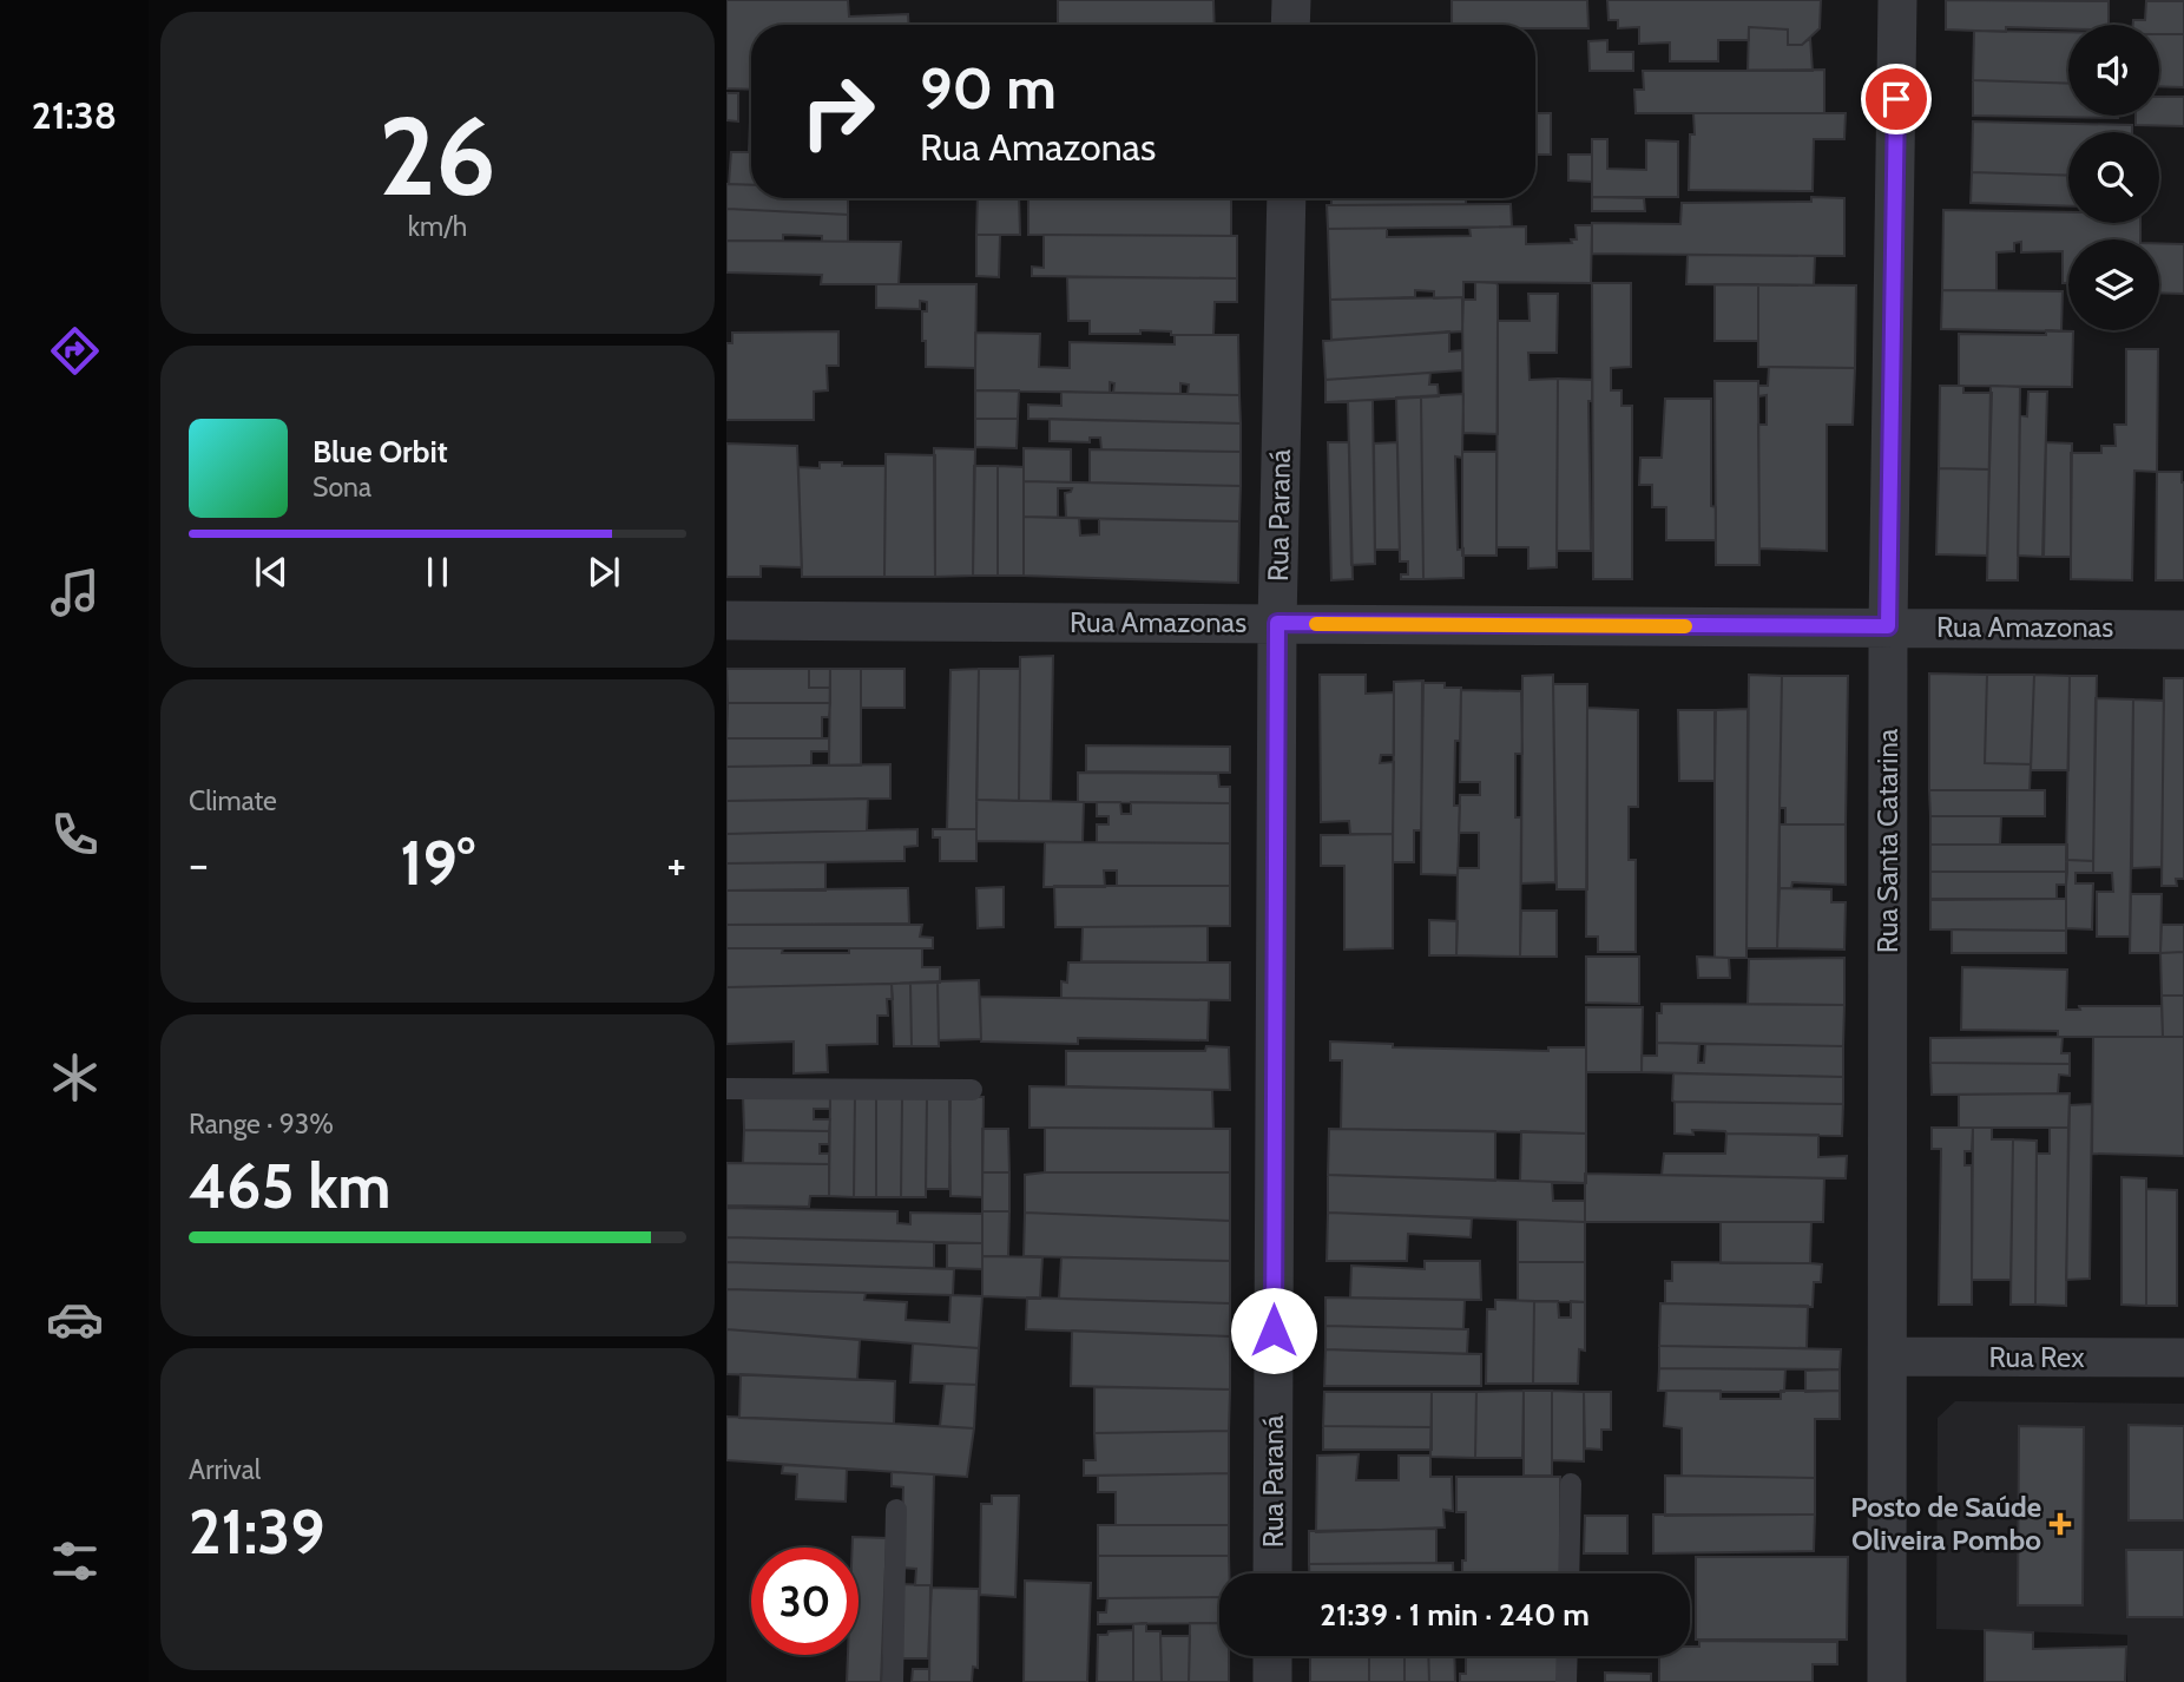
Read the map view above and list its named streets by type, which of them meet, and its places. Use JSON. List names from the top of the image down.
{
  "streets": {
    "street": [
      "Rua Paraná",
      "Rua Amazonas",
      "Rua Santa Catarina",
      "Rua Rex"
    ]
  },
  "crossings": [
    ["Rua Paraná", "Rua Amazonas"],
    ["Rua Amazonas", "Rua Santa Catarina"],
    ["Rua Santa Catarina", "Rua Rex"]
  ],
  "places": {
    "health": ["Posto de Saúde Oliveira Pombo"]
  },
  "page": {
    "tabs": "21:38",
    "tile": [
      ["26", "km/h"],
      "Climate",
      ["Range · 93%", "465 km"],
      ["Arrival", "21:39"]
    ],
    "turn": ["90 m", "Rua Amazonas"],
    "song": ["Blue Orbit", "Sona"],
    "heat": ["−", "19°", "+"],
    "limit": "30",
    "trip": "21:39 · 1 min · 240 m"
  }
}
